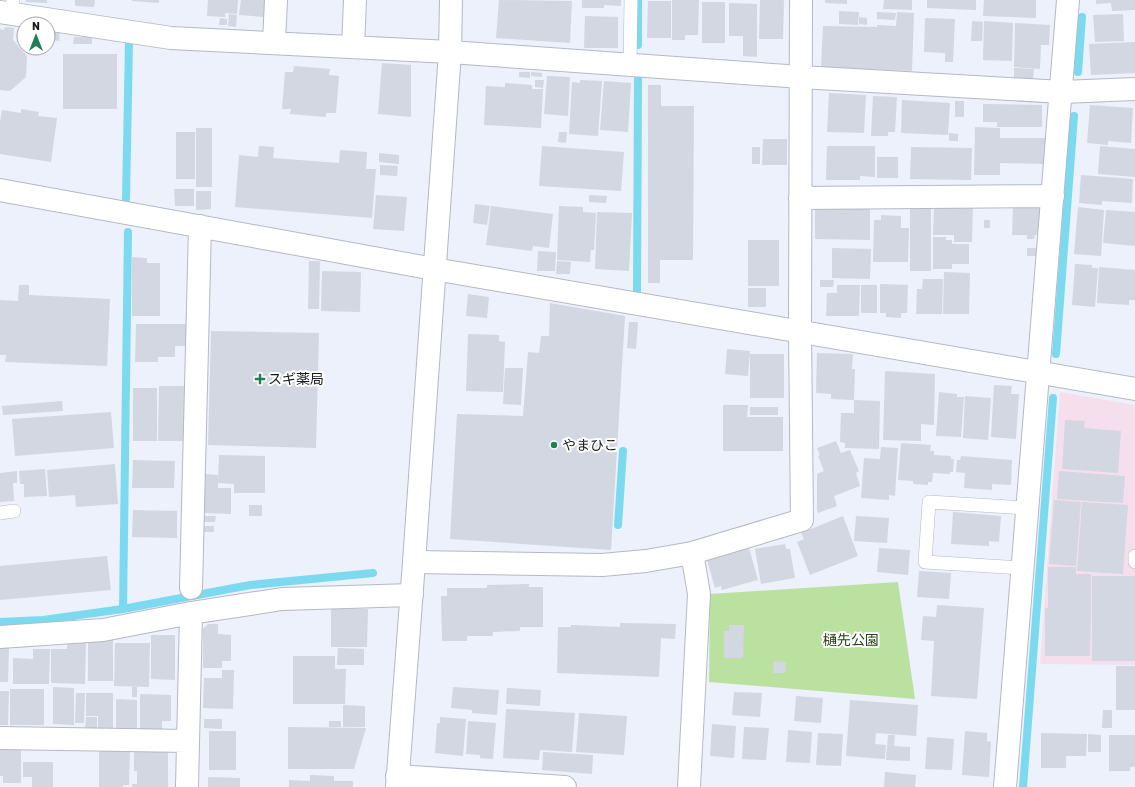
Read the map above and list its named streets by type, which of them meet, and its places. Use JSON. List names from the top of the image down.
{
  "parks": ["樋先公園"],
  "places": {
    "health": ["スギ薬局"],
    "other": ["やまひこ"]
  },
  "north": "top"
}
